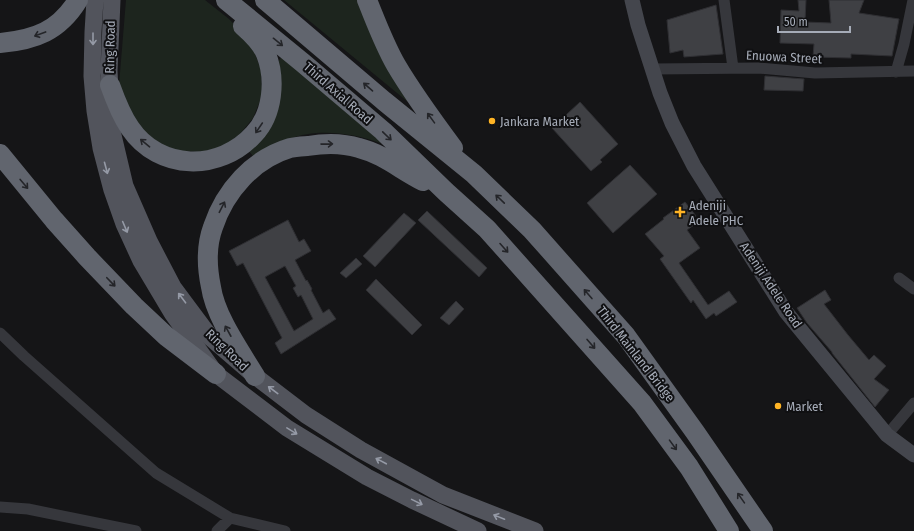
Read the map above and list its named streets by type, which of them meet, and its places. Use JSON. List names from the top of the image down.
{
  "streets": {
    "highway": ["Third Axial Road", "Third Mainland Bridge"],
    "main road": ["Ring Road"],
    "street": ["Enuowa Street", "Adeniji Adele Road"]
  },
  "crossings": [
    ["Enuowa Street", "Adeniji Adele Road"],
    ["Third Axial Road", "Third Mainland Bridge"]
  ],
  "places": {
    "other": ["Jankara Market", "Market"],
    "health": ["Adeniji Adele PHC"]
  },
  "scale_bar": "50 m"
}
